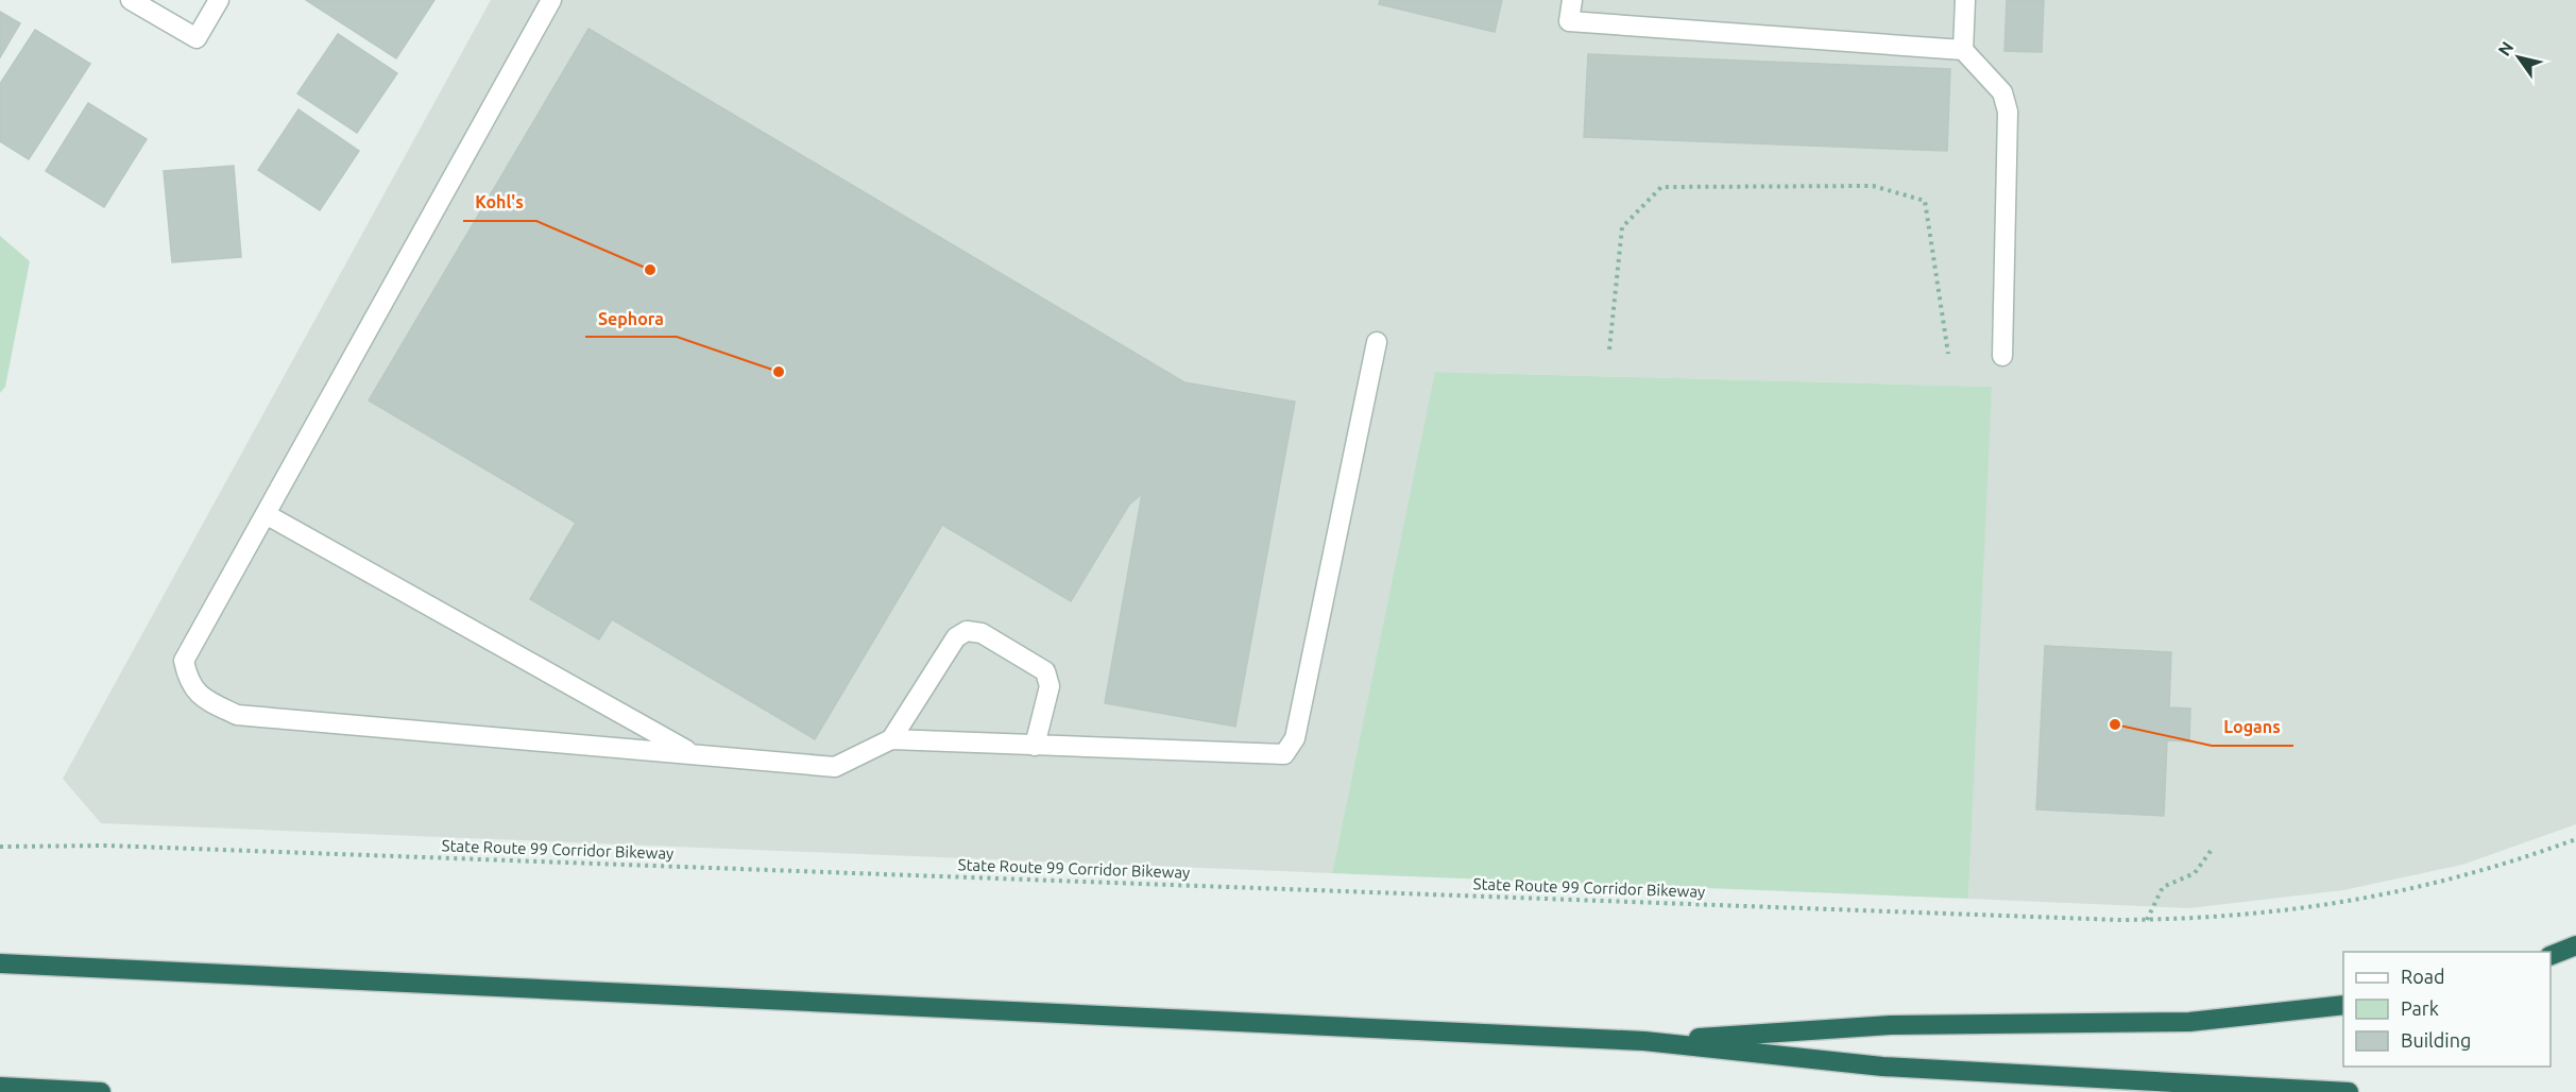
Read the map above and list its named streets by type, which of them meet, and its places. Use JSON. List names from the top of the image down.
{
  "streets": {
    "path": ["State Route 99 Corridor Bikeway"]
  },
  "places": ["Kohl's", "Sephora", "Logans"],
  "legend": ["Road", "Park", "Building"],
  "north": "top left"
}
